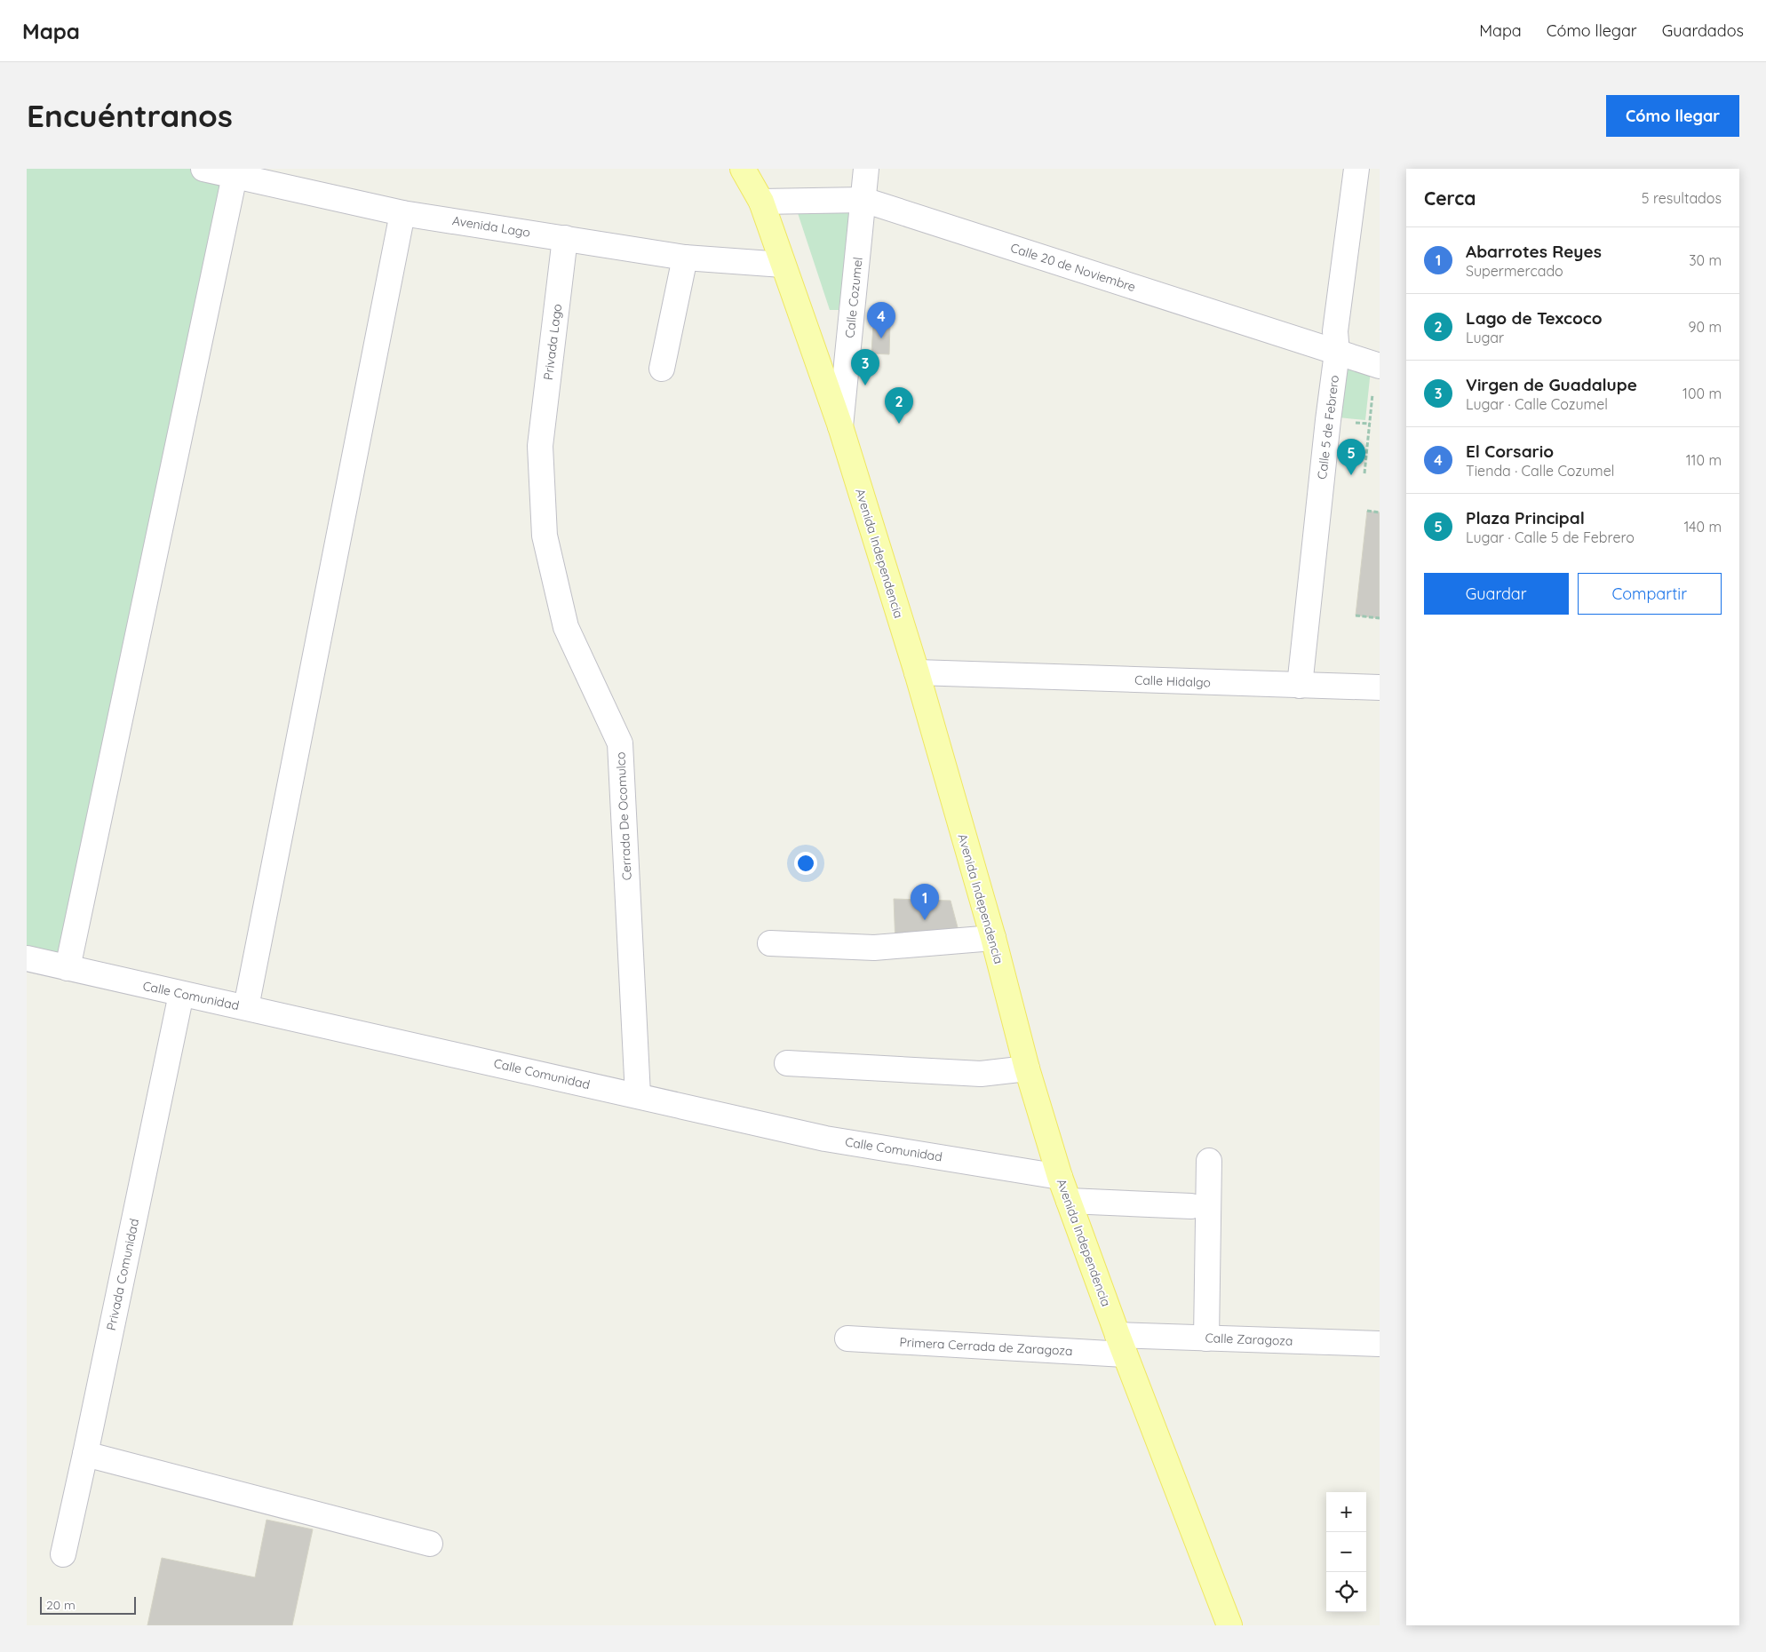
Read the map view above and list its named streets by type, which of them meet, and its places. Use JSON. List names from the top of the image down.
{
  "streets": {
    "main road": ["Avenida Independencia"],
    "street": [
      "Avenida Lago",
      "Calle 20 de Noviembre",
      "Calle Cozumel",
      "Privada Lago",
      "Calle 5 de Febrero",
      "Calle Hidalgo",
      "Cerrada De Ocomulco",
      "Calle Comunidad",
      "Privada Comunidad",
      "Calle Zaragoza",
      "Primera Cerrada de Zaragoza"
    ]
  },
  "crossings": [
    ["Avenida Lago", "Privada Lago"],
    ["Avenida Lago", "Avenida Independencia"],
    ["Calle 20 de Noviembre", "Calle Cozumel"],
    ["Calle 20 de Noviembre", "Calle 5 de Febrero"],
    ["Calle 20 de Noviembre", "Avenida Independencia"],
    ["Calle Cozumel", "Avenida Independencia"],
    ["Privada Lago", "Cerrada De Ocomulco"],
    ["Calle 5 de Febrero", "Calle Hidalgo"],
    ["Avenida Independencia", "Calle Hidalgo"],
    ["Avenida Independencia", "Calle Comunidad"],
    ["Avenida Independencia", "Calle Zaragoza"],
    ["Avenida Independencia", "Primera Cerrada de Zaragoza"],
    ["Cerrada De Ocomulco", "Calle Comunidad"],
    ["Calle Comunidad", "Privada Comunidad"],
    ["Calle Zaragoza", "Primera Cerrada de Zaragoza"]
  ],
  "scale_bar": "20 m",
  "page": {
    "header": "Mapa",
    "nav": ["Mapa", "Cómo llegar", "Guardados"],
    "buttons": [
      "Cómo llegar",
      ["Guardar", "Compartir"]
    ],
    "title": "Encuéntranos",
    "heading": ["Cerca", "5 resultados"],
    "list": [
      {
        "mark": "1",
        "name": "Abarrotes Reyes",
        "note": "Supermercado",
        "value": "30 m"
      },
      {
        "mark": "2",
        "name": "Lago de Texcoco",
        "note": "Lugar",
        "value": "90 m"
      },
      {
        "mark": "3",
        "name": "Virgen de Guadalupe",
        "note": "Lugar · Calle Cozumel",
        "value": "100 m"
      },
      {
        "mark": "4",
        "name": "El Corsario",
        "note": "Tienda · Calle Cozumel",
        "value": "110 m"
      },
      {
        "mark": "5",
        "name": "Plaza Principal",
        "note": "Lugar · Calle 5 de Febrero",
        "value": "140 m"
      }
    ],
    "pins": [
      "4",
      "3",
      "2",
      "5",
      "1"
    ],
    "map_buttons": ["+", "−"],
    "scale": "20 m"
  }
}
